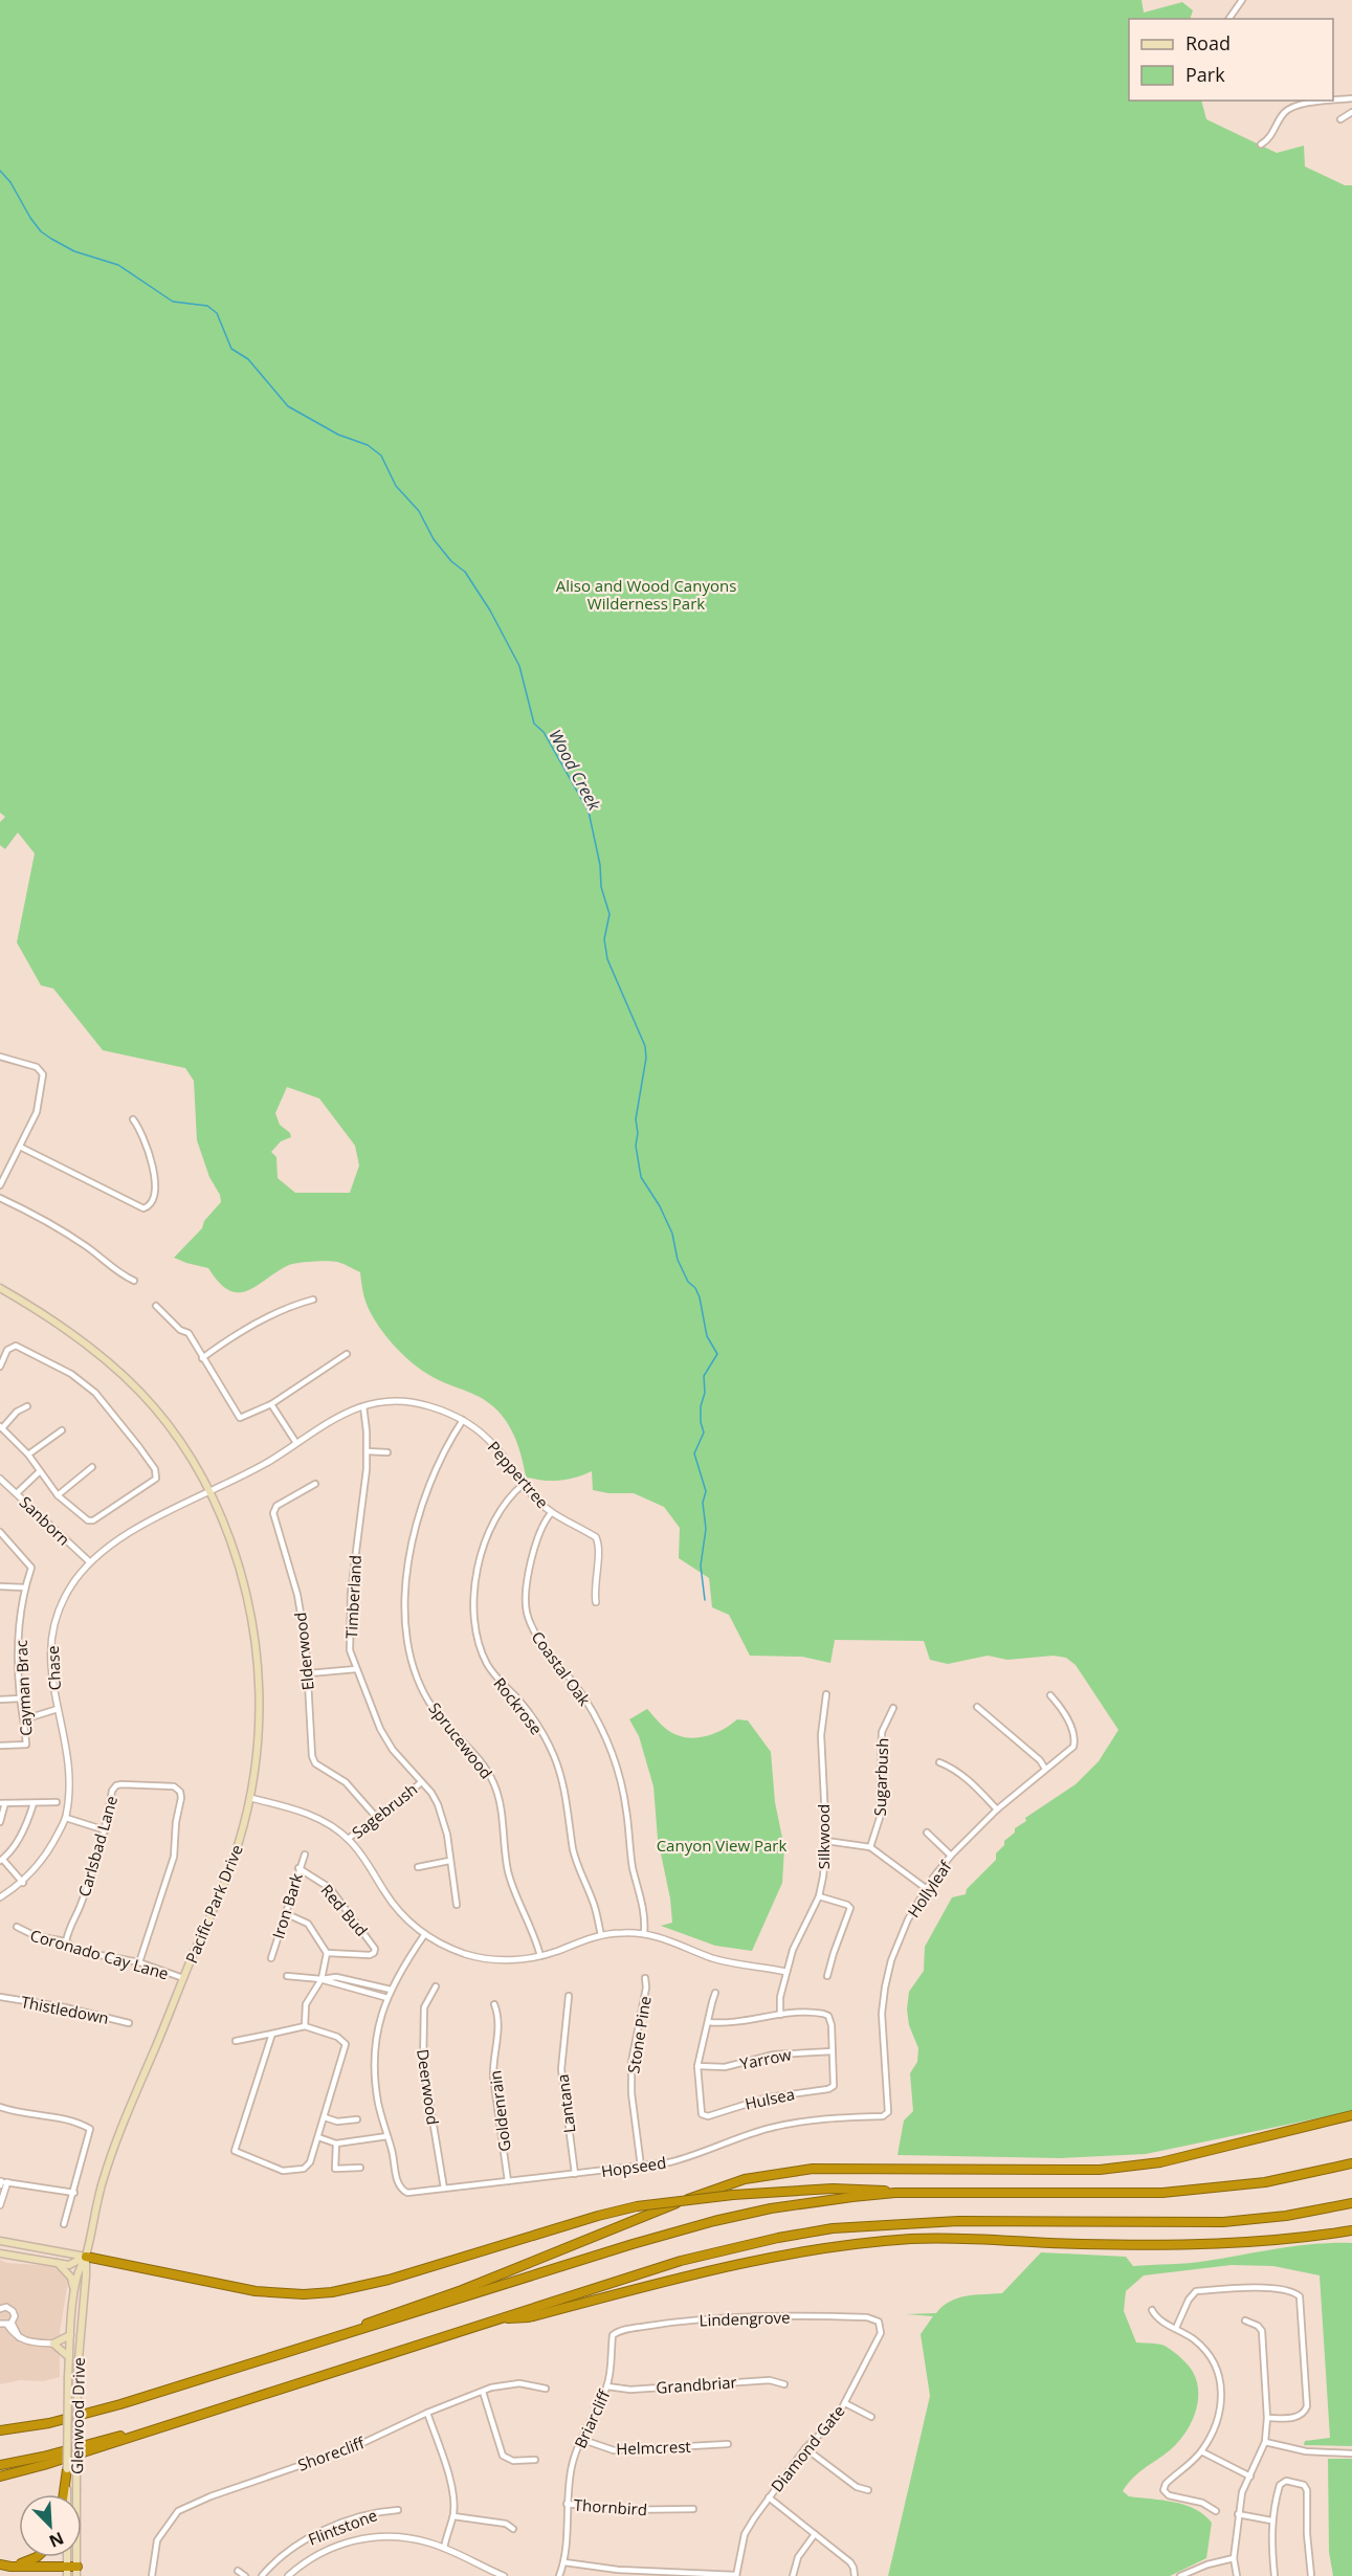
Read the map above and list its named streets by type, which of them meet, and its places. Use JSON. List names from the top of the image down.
{
  "streets": {
    "main road": ["Pacific Park Drive", "Glenwood Drive"],
    "street": [
      "Peppertree",
      "Sanborn",
      "Timberland",
      "Elderwood",
      "Chase",
      "Coastal Oak",
      "Cayman Brac",
      "Rockrose",
      "Sprucewood",
      "Sugarbush",
      "Sagebrush",
      "Silkwood",
      "Carlsbad Lane",
      "Hollyleaf",
      "Iron Bark",
      "Red Bud",
      "Coronado Cay Lane",
      "Thistledown",
      "Stone Pine",
      "Yarrow",
      "Deerwood",
      "Hulsea",
      "Lantana",
      "Goldenrain",
      "Hopseed",
      "Lindengrove",
      "Grandbriar",
      "Briarcliff",
      "Helmcrest",
      "Diamond Gate",
      "Shorecliff",
      "Thornbird",
      "Flintstone"
    ]
  },
  "crossings": [
    ["Peppertree", "Timberland"],
    ["Peppertree", "Chase"],
    ["Peppertree", "Coastal Oak"],
    ["Peppertree", "Rockrose"],
    ["Peppertree", "Sprucewood"],
    ["Peppertree", "Pacific Park Drive"],
    ["Sanborn", "Chase"],
    ["Timberland", "Sagebrush"],
    ["Elderwood", "Sagebrush"],
    ["Chase", "Pacific Park Drive"],
    ["Carlsbad Lane", "Coronado Cay Lane"],
    ["Hollyleaf", "Hopseed"],
    ["Pacific Park Drive", "Coronado Cay Lane"],
    ["Pacific Park Drive", "Glenwood Drive"],
    ["Iron Bark", "Red Bud"],
    ["Stone Pine", "Hopseed"],
    ["Yarrow", "Hulsea"],
    ["Deerwood", "Hopseed"],
    ["Lantana", "Hopseed"],
    ["Goldenrain", "Hopseed"],
    ["Lindengrove", "Briarcliff"],
    ["Lindengrove", "Diamond Gate"],
    ["Grandbriar", "Briarcliff"],
    ["Briarcliff", "Helmcrest"],
    ["Briarcliff", "Thornbird"]
  ],
  "water": ["Wood Creek"],
  "parks": ["Aliso and Wood Canyons Wilderness Park", "Canyon View Park"],
  "legend": ["Road", "Park"],
  "north": "bottom right"
}
